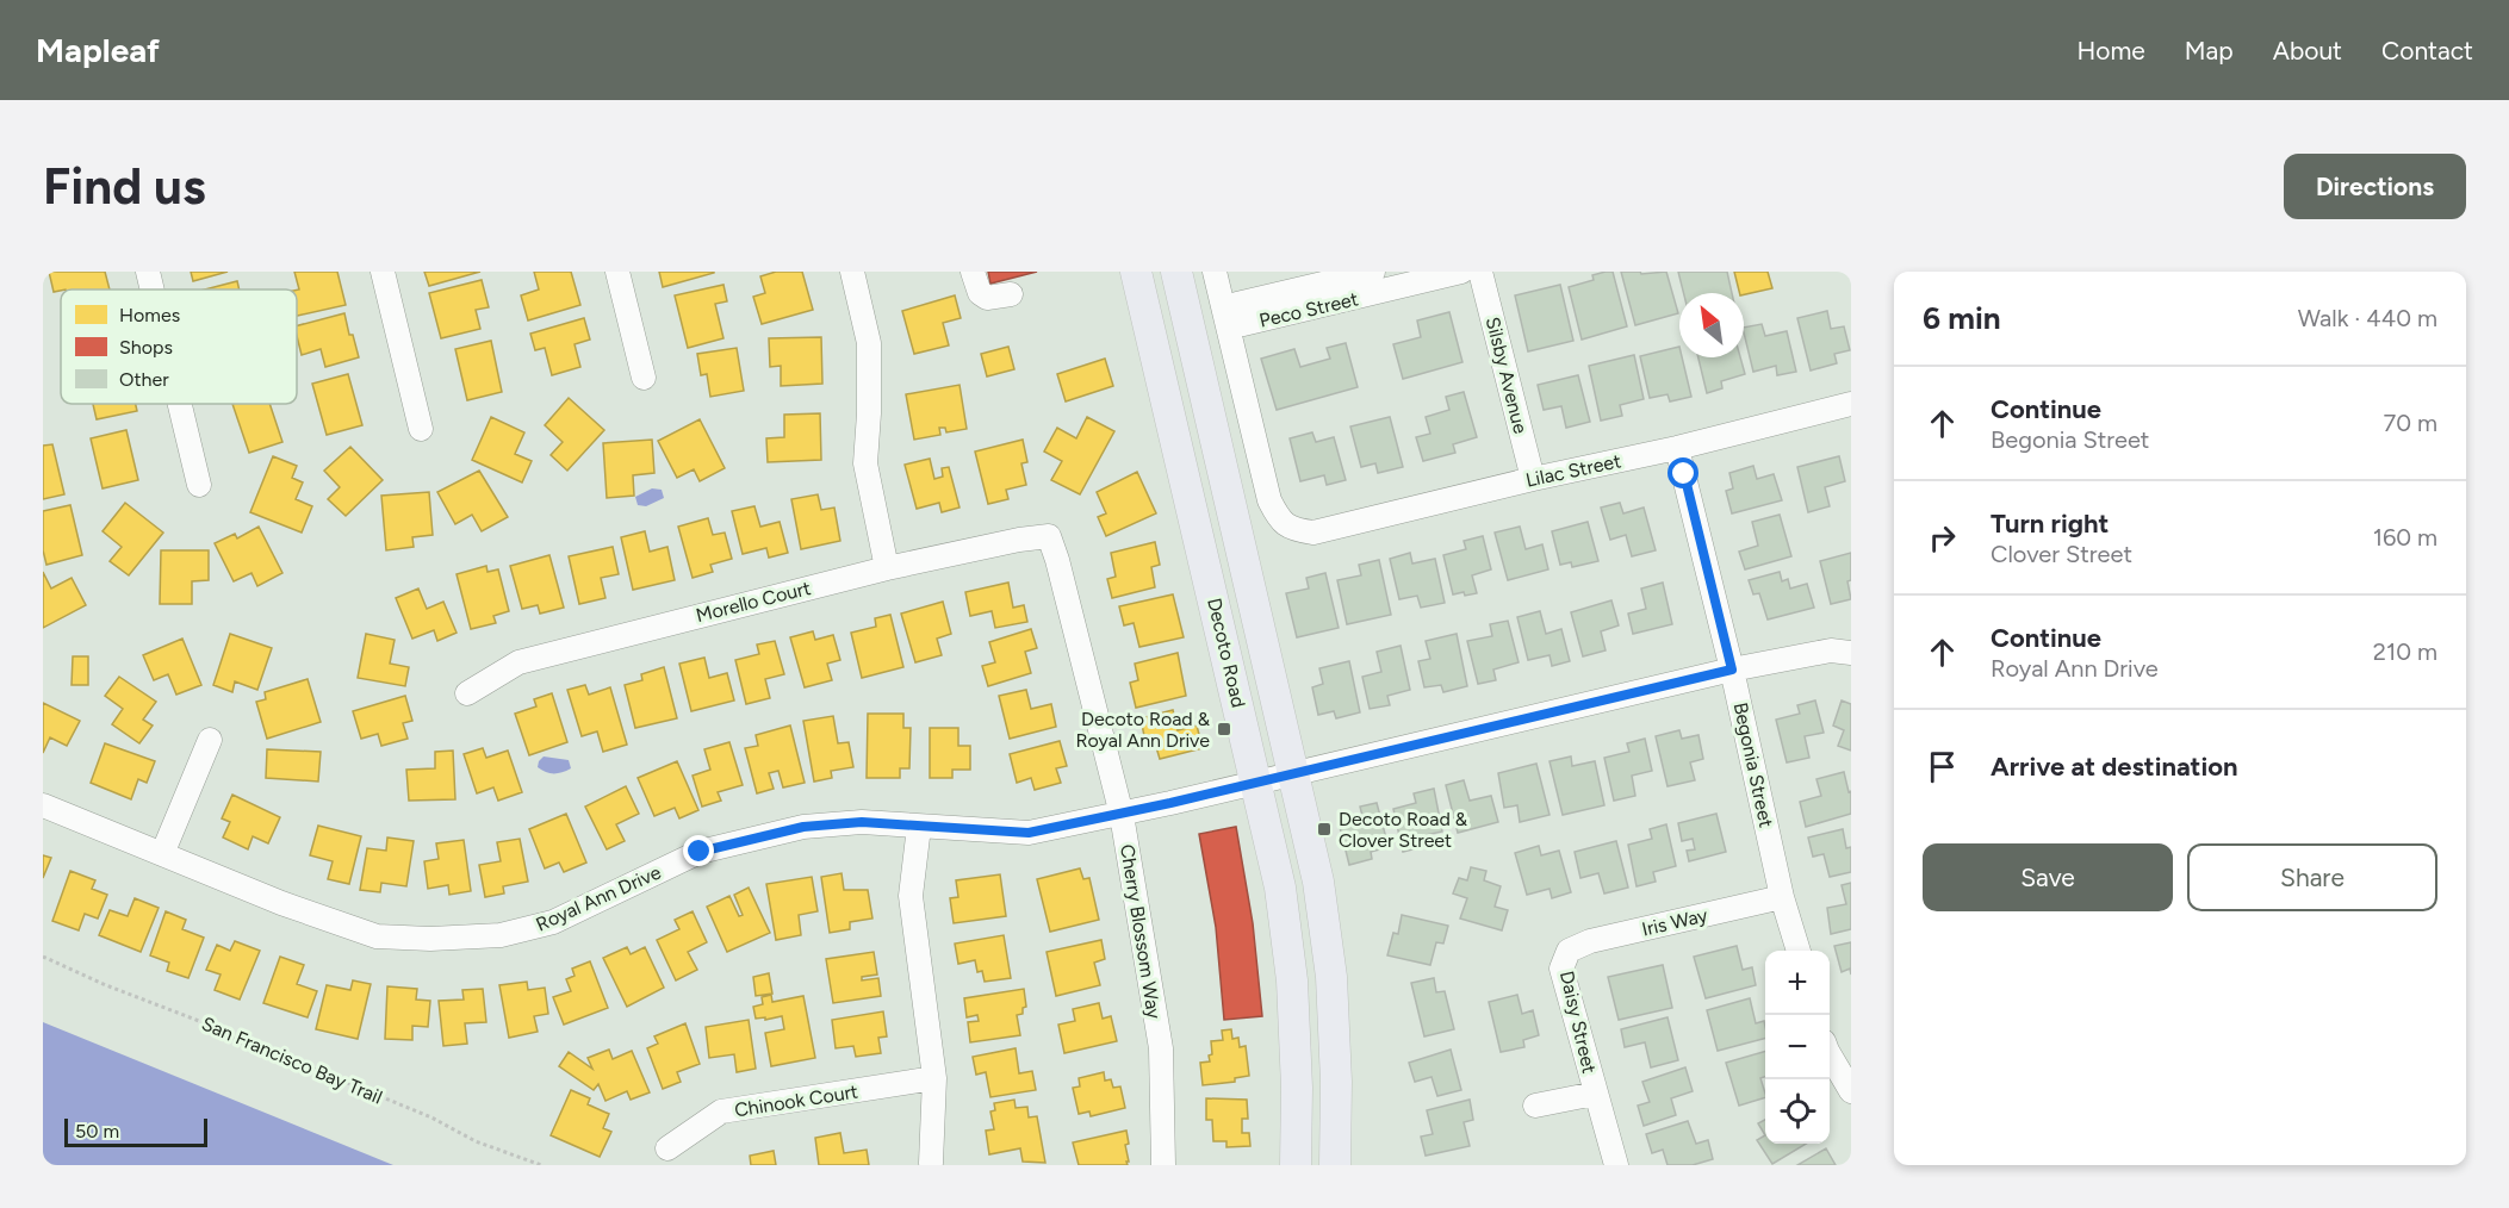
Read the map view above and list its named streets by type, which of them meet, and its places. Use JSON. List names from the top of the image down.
{
  "streets": {
    "main road": ["Decoto Road"],
    "street": [
      "Peco Street",
      "Silsby Avenue",
      "Lilac Street",
      "Morello Court",
      "Begonia Street",
      "Royal Ann Drive",
      "Iris Way",
      "Cherry Blossom Way",
      "Daisy Street",
      "Chinook Court"
    ],
    "path": ["San Francisco Bay Trail"]
  },
  "crossings": [
    ["Peco Street", "Lilac Street"],
    ["Silsby Avenue", "Lilac Street"],
    ["Lilac Street", "Begonia Street"],
    ["Morello Court", "Cherry Blossom Way"],
    ["Decoto Road", "Royal Ann Drive"],
    ["Begonia Street", "Royal Ann Drive"],
    ["Begonia Street", "Iris Way"],
    ["Royal Ann Drive", "Cherry Blossom Way"],
    ["Iris Way", "Daisy Street"]
  ],
  "places": {
    "transit": ["Decoto Road & Royal Ann Drive", "Decoto Road & Clover Street"]
  },
  "legend": ["Homes", "Shops", "Other"],
  "scale_bar": "50 m",
  "north": "top left",
  "page": {
    "header": "Mapleaf",
    "nav": [
      "Home",
      "Map",
      "About",
      "Contact"
    ],
    "buttons": [
      "Directions",
      ["Save", "Share"]
    ],
    "title": "Find us",
    "heading": ["6 min", "Walk · 440 m"],
    "list": [
      ["Continue", "Begonia Street", "70 m"],
      ["Turn right", "Clover Street", "160 m"],
      ["Continue", "Royal Ann Drive", "210 m"],
      "Arrive at destination"
    ],
    "map_buttons": ["+", "−"],
    "scale": "50 m"
  }
}
